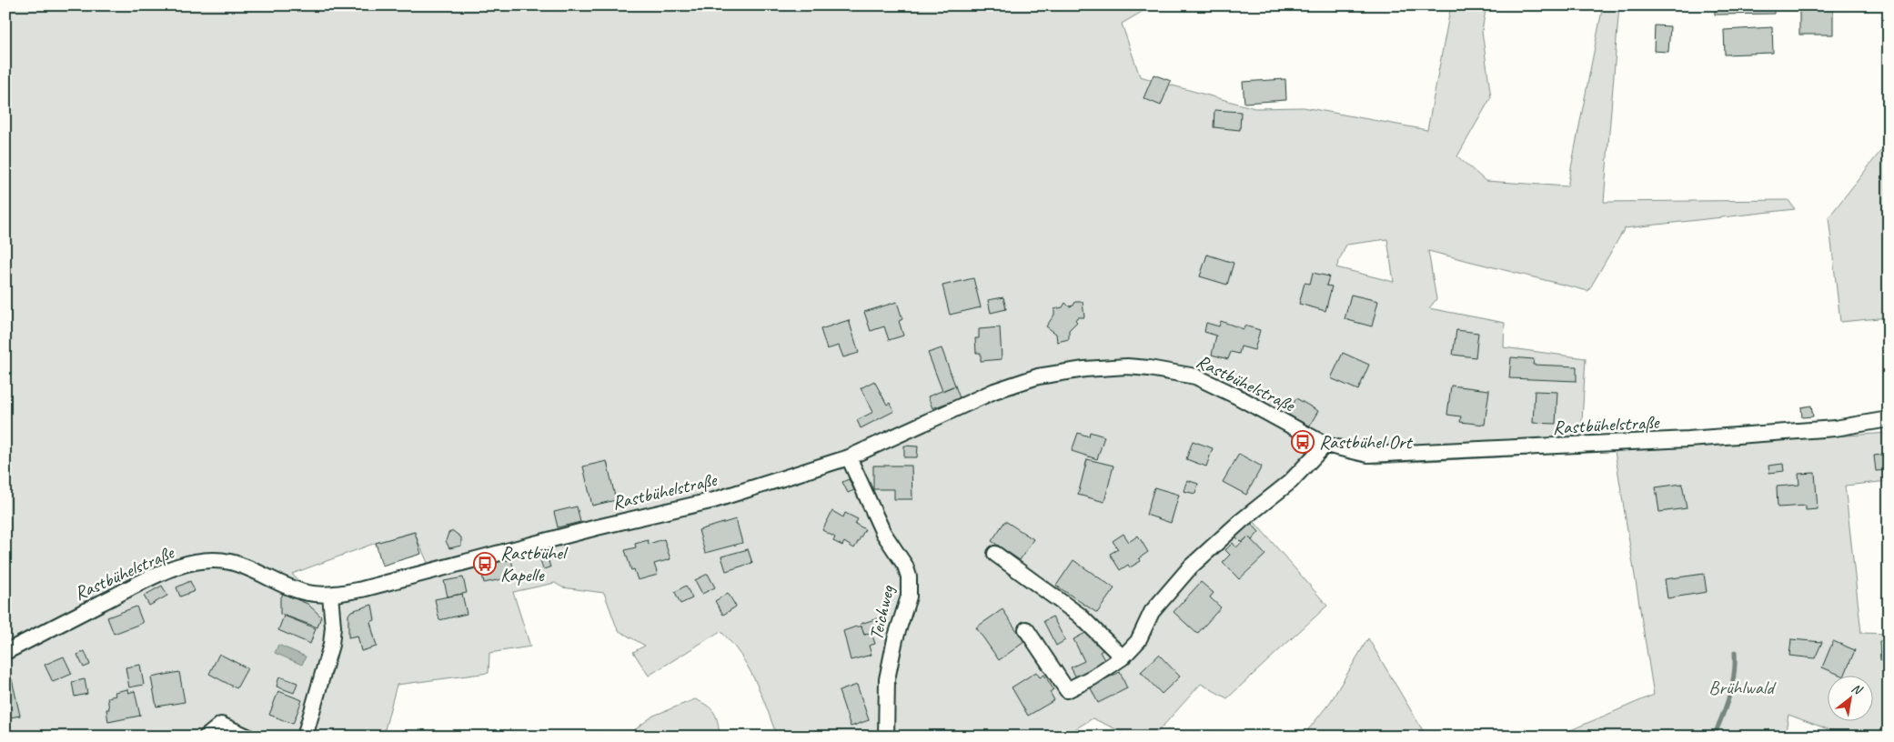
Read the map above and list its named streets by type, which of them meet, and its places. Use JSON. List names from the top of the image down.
{
  "streets": {
    "street": ["Rastbühelstraße", "Teichweg"]
  },
  "crossings": [
    ["Rastbühelstraße", "Teichweg"]
  ],
  "parks": ["Brühlwald"],
  "places": {
    "bus stop": ["Rastbühel Ort", "Rastbühel Kapelle"]
  },
  "north": "top right"
}
